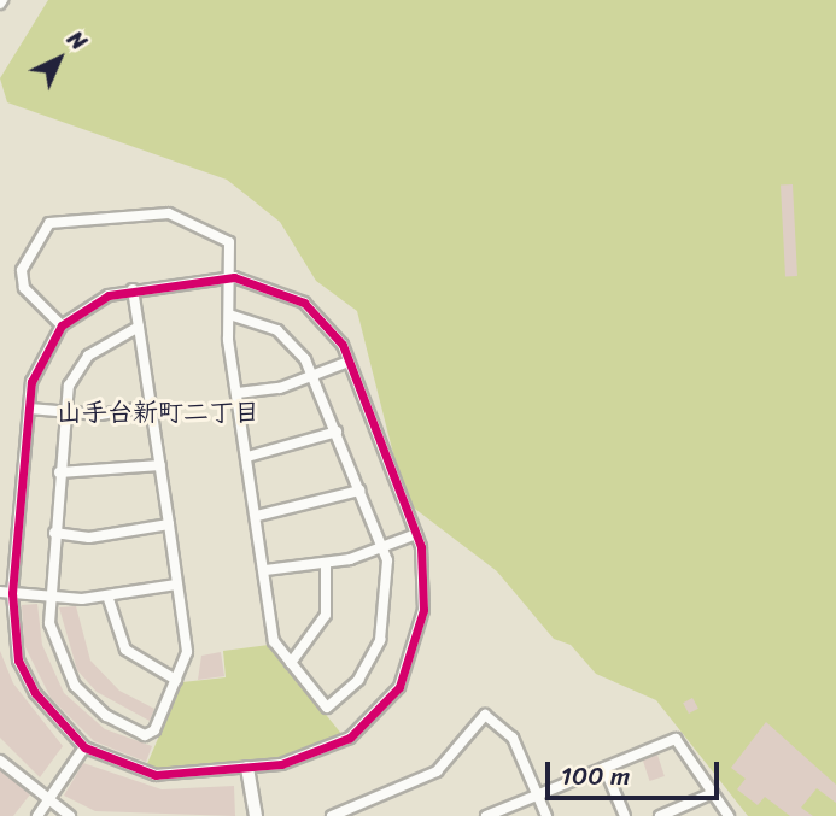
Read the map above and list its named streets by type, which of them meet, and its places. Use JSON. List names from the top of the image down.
{
  "districts": ["山手台新町二丁目"],
  "scale_bar": "100 m",
  "north": "top right"
}
